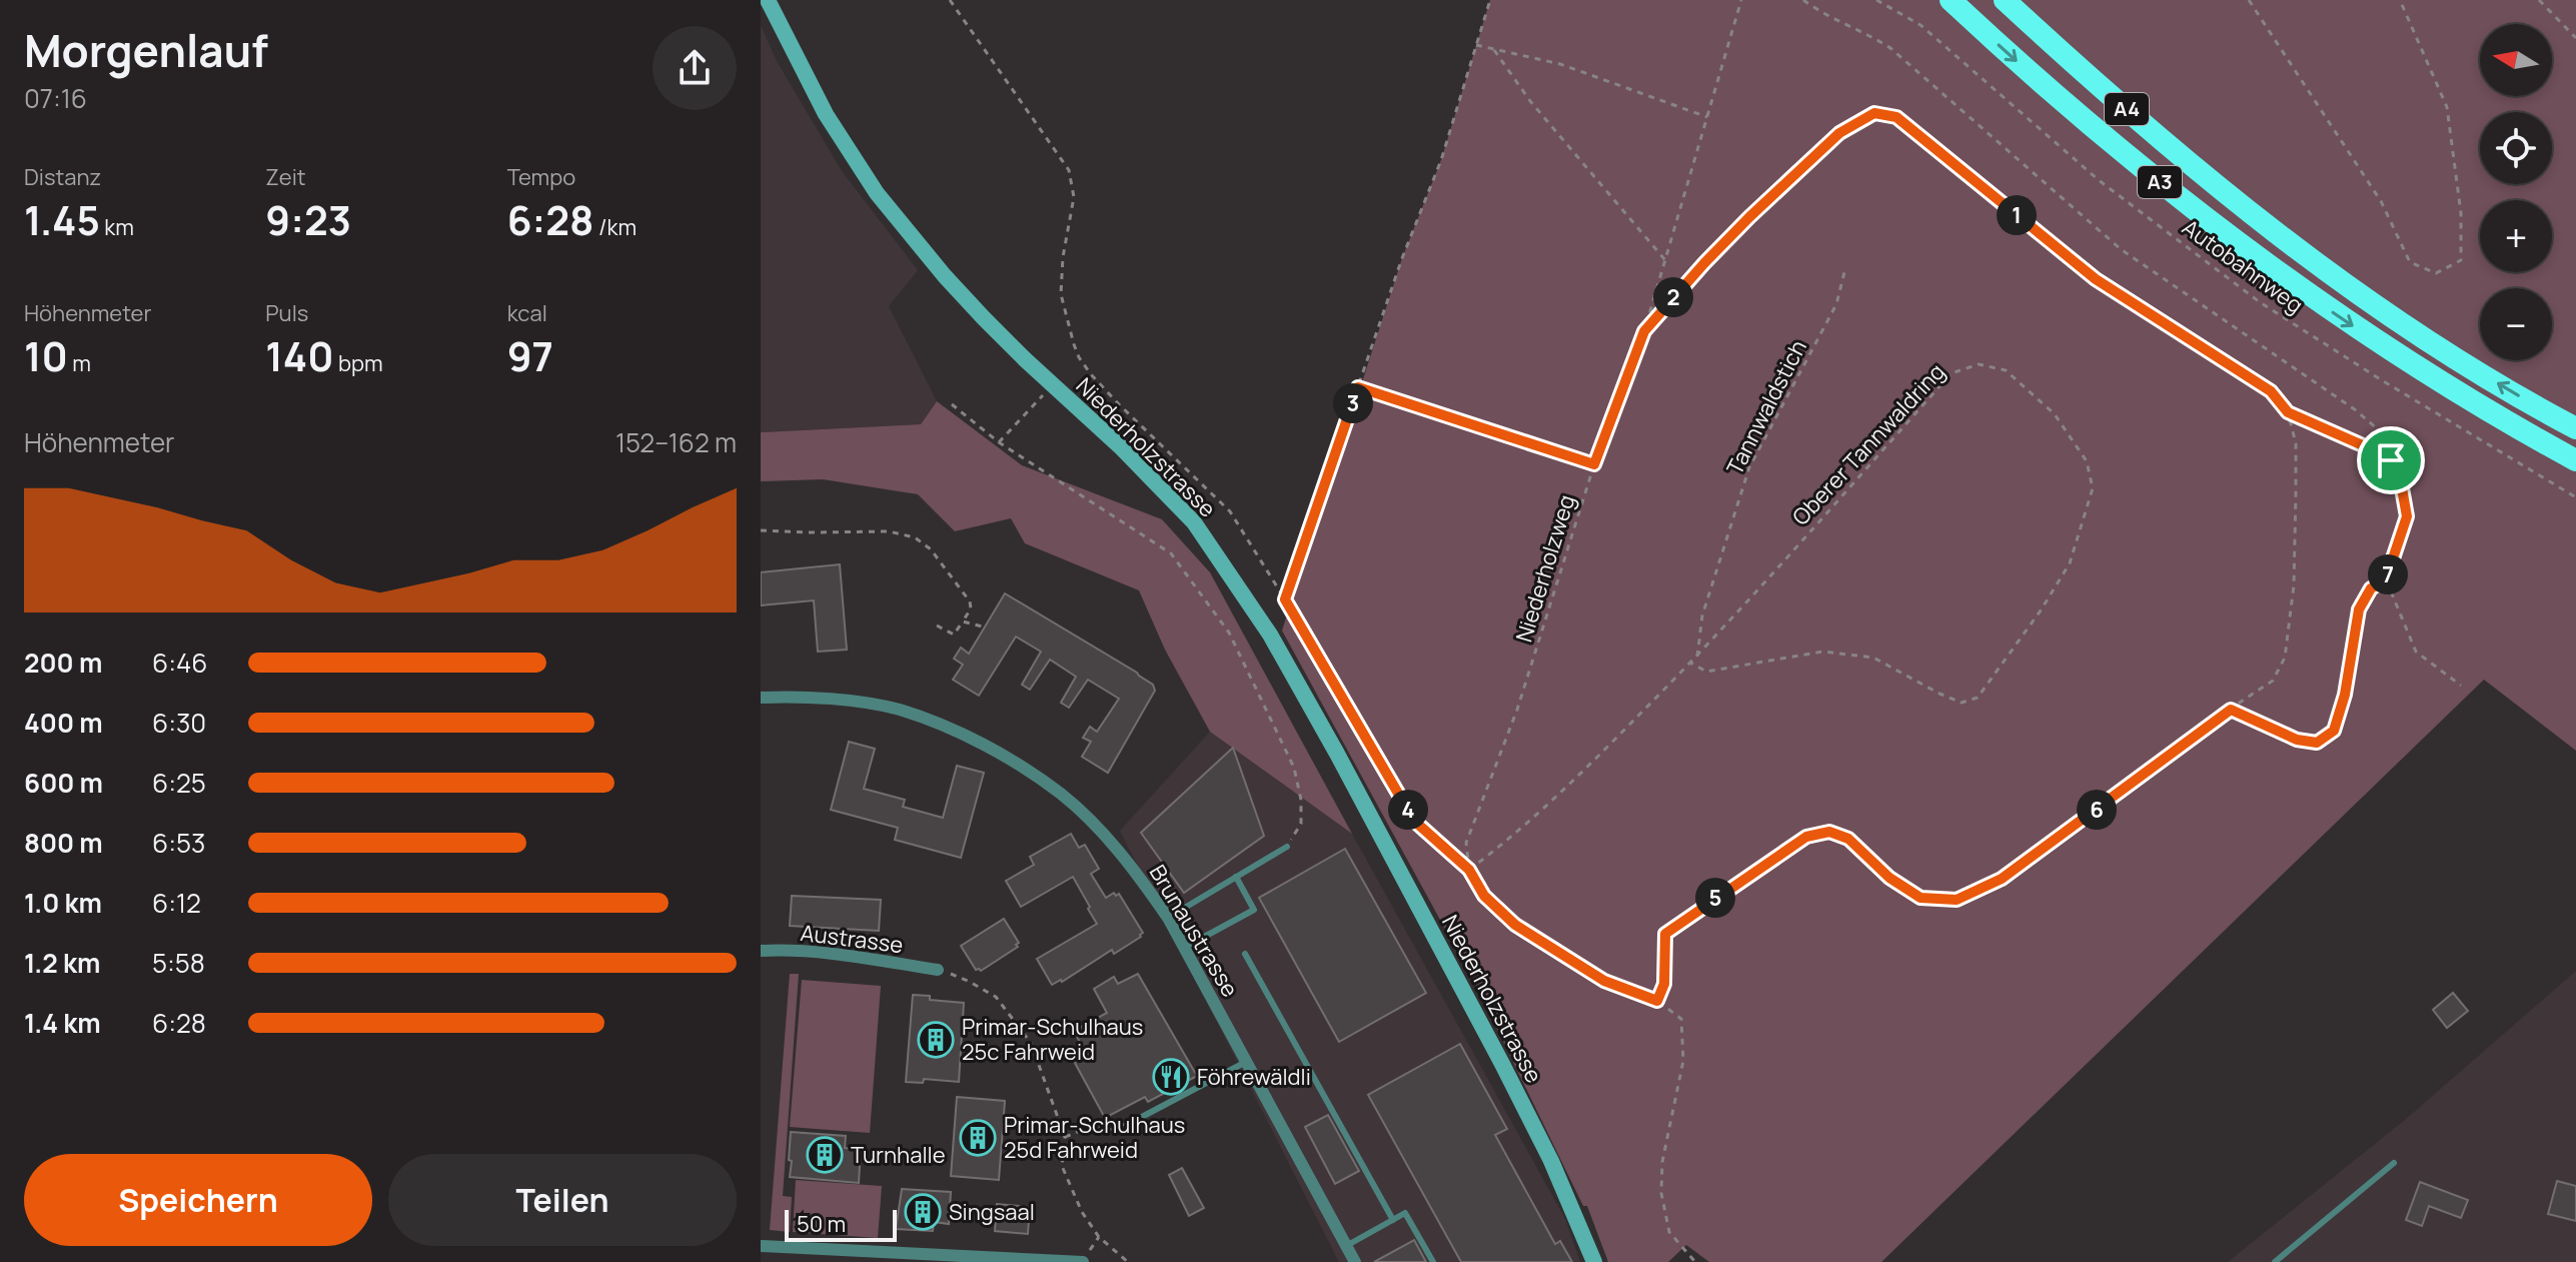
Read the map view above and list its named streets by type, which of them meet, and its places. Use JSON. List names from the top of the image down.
{
  "streets": {
    "highway": ["A4", "A3"],
    "main road": ["Niederholzstrasse"],
    "street": ["Brunaustrasse", "Austrasse"],
    "path": [
      "Autobahnweg",
      "Tannwaldstich",
      "Oberer Tannwaldring",
      "Niederholzweg"
    ]
  },
  "crossings": [
    ["A4", "A3"],
    ["Tannwaldstich", "Oberer Tannwaldring"],
    ["Oberer Tannwaldring", "Niederholzweg"]
  ],
  "places": {
    "building": [
      "Primar-Schulhaus 25c Fahrweid",
      "Primar-Schulhaus 25d Fahrweid",
      "Turnhalle",
      "Singsaal"
    ],
    "restaurant": ["Föhrewäldli"]
  },
  "scale_bar": "50 m",
  "north": "left",
  "page": {
    "heading": ["Morgenlauf", "07:16"],
    "map_buttons": ["+", "−"],
    "stats": [
      ["Distanz", "1.45 km"],
      ["Zeit", "9:23"],
      ["Tempo", "6:28 /km"],
      ["Höhenmeter", "10 m"],
      ["Puls", "140 bpm"],
      ["kcal", "97"]
    ],
    "pins": [
      "1",
      "2",
      "3",
      "7",
      "4",
      "6",
      "5"
    ],
    "chart": ["Höhenmeter", "152–162 m"],
    "list": [
      {
        "name": "200 m",
        "note": "6:46"
      },
      {
        "name": "400 m",
        "note": "6:30"
      },
      {
        "name": "600 m",
        "note": "6:25"
      },
      {
        "name": "800 m",
        "note": "6:53"
      },
      {
        "name": "1.0 km",
        "note": "6:12"
      },
      {
        "name": "1.2 km",
        "note": "5:58"
      },
      {
        "name": "1.4 km",
        "note": "6:28"
      }
    ],
    "buttons": ["Speichern", "Teilen"],
    "scale": "50 m"
  }
}
